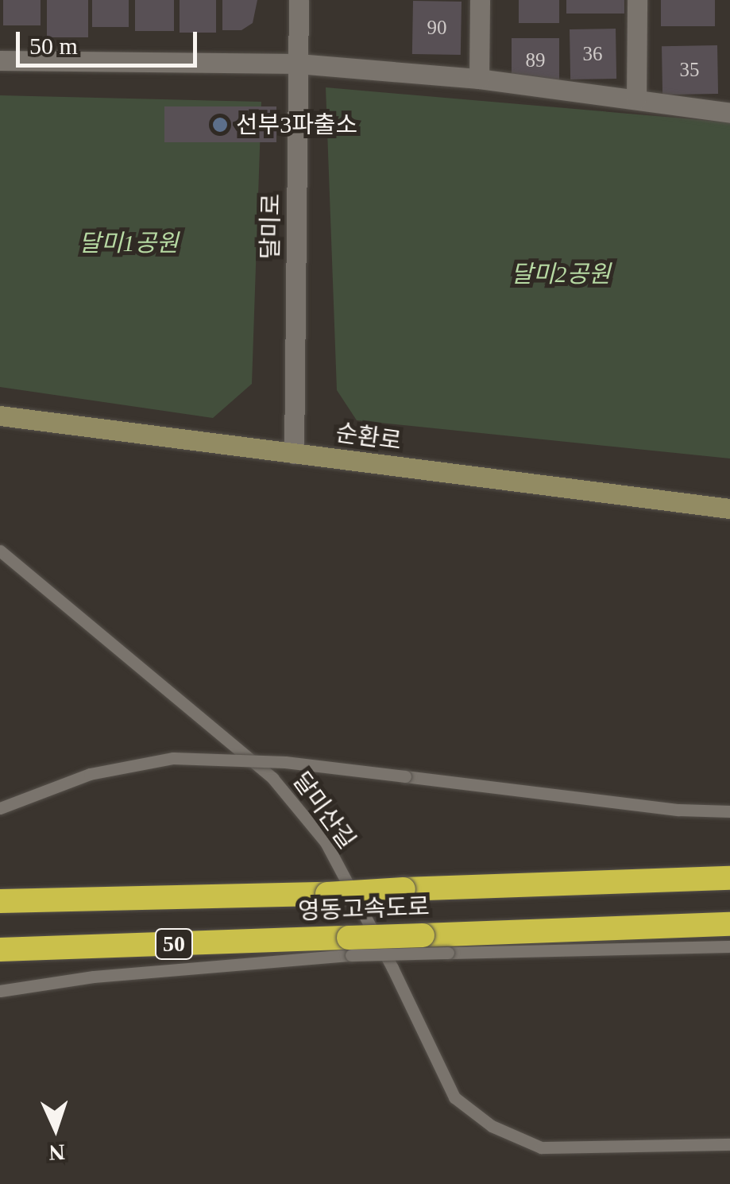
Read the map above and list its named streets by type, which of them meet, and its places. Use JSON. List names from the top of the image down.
{
  "streets": {
    "highway": ["영동고속도로", "50"],
    "main road": ["순환로"],
    "street": ["달미로"],
    "lane": ["달미산길"]
  },
  "crossings": [
    ["달미로", "순환로"]
  ],
  "parks": ["달미1공원", "달미2공원"],
  "places": ["선부3파출소"],
  "house_numbers": [
    "90",
    "36",
    "89",
    "35"
  ],
  "scale_bar": "50 m",
  "north": "bottom"
}
